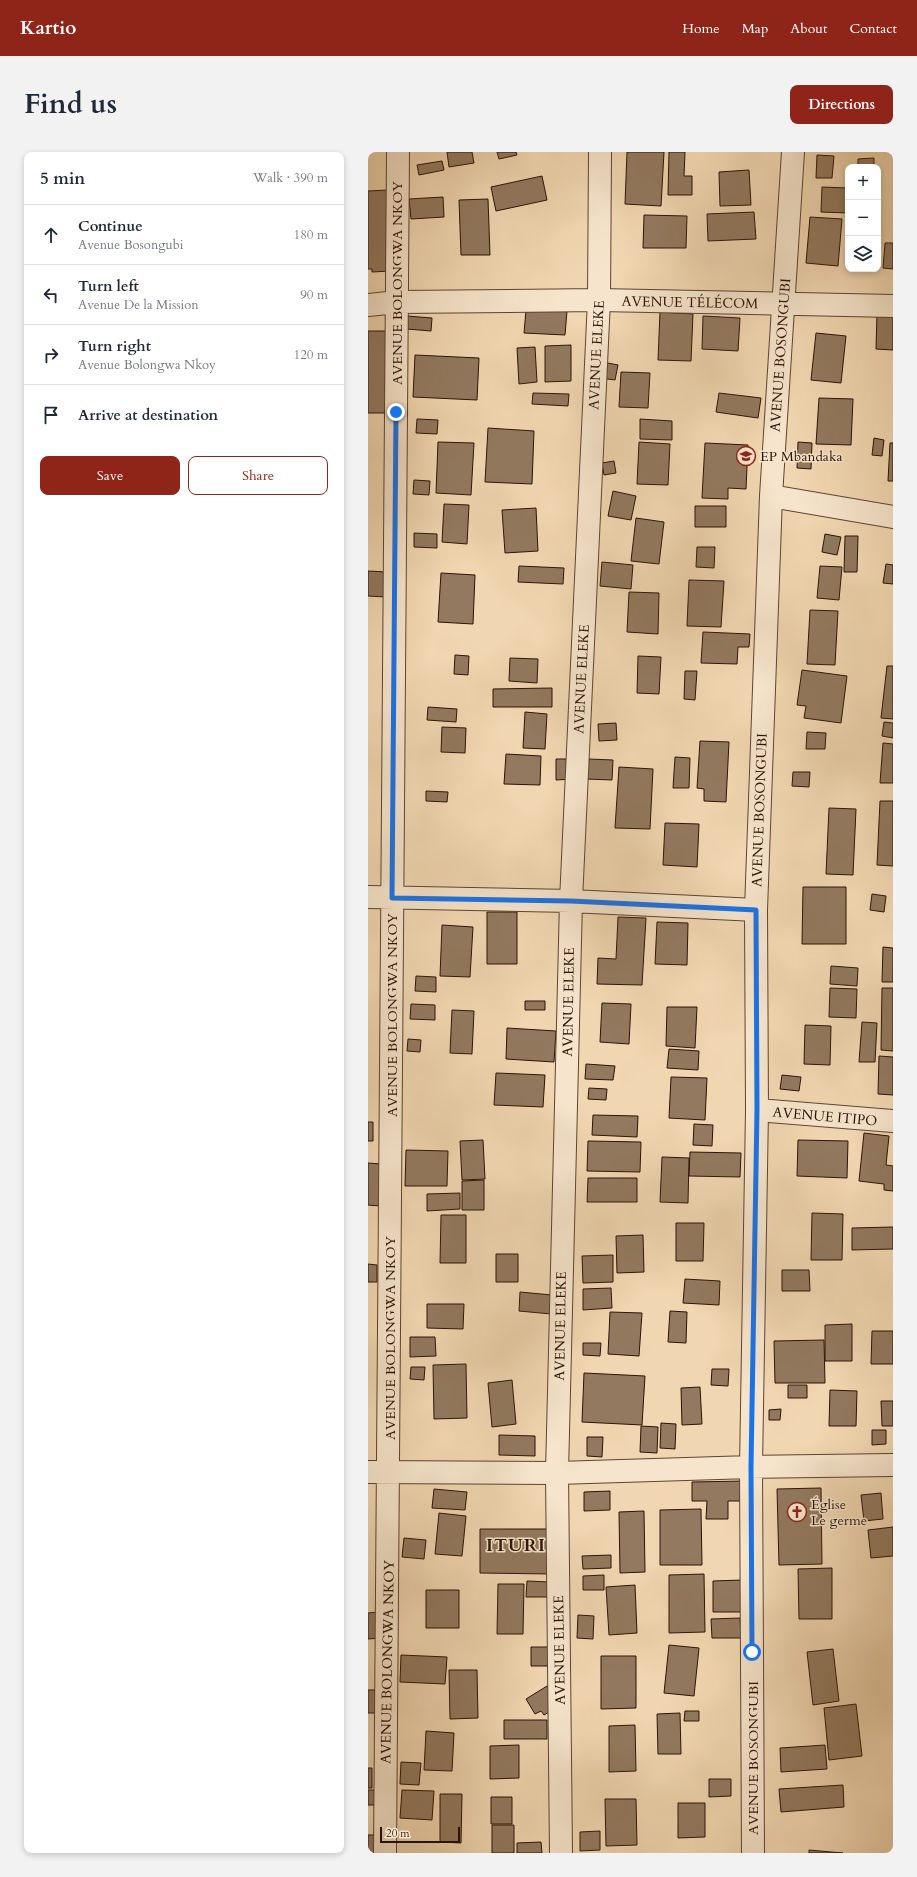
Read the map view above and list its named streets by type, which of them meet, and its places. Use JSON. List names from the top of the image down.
{
  "streets": {
    "street": [
      "AVENUE BOLONGWA NKOY",
      "AVENUE TÉLÉCOM",
      "AVENUE ELEKE",
      "AVENUE BOSONGUBI",
      "AVENUE ITIPO"
    ]
  },
  "crossings": [
    ["AVENUE BOLONGWA NKOY", "AVENUE TÉLÉCOM"],
    ["AVENUE TÉLÉCOM", "AVENUE ELEKE"],
    ["AVENUE TÉLÉCOM", "AVENUE BOSONGUBI"],
    ["AVENUE BOSONGUBI", "AVENUE ITIPO"]
  ],
  "districts": ["ITURI"],
  "places": {
    "school or university": ["EP Mbandaka"],
    "church": ["Église Le germe"]
  },
  "scale_bar": "20 m",
  "page": {
    "header": "Kartio",
    "nav": [
      "Home",
      "Map",
      "About",
      "Contact"
    ],
    "title": "Find us",
    "buttons": [
      "Directions",
      ["Save", "Share"]
    ],
    "heading": ["5 min", "Walk · 390 m"],
    "map_buttons": ["+", "−"],
    "list": [
      ["Continue", "Avenue Bosongubi", "180 m"],
      ["Turn left", "Avenue De la Mission", "90 m"],
      ["Turn right", "Avenue Bolongwa Nkoy", "120 m"],
      "Arrive at destination"
    ],
    "scale": "20 m"
  }
}
